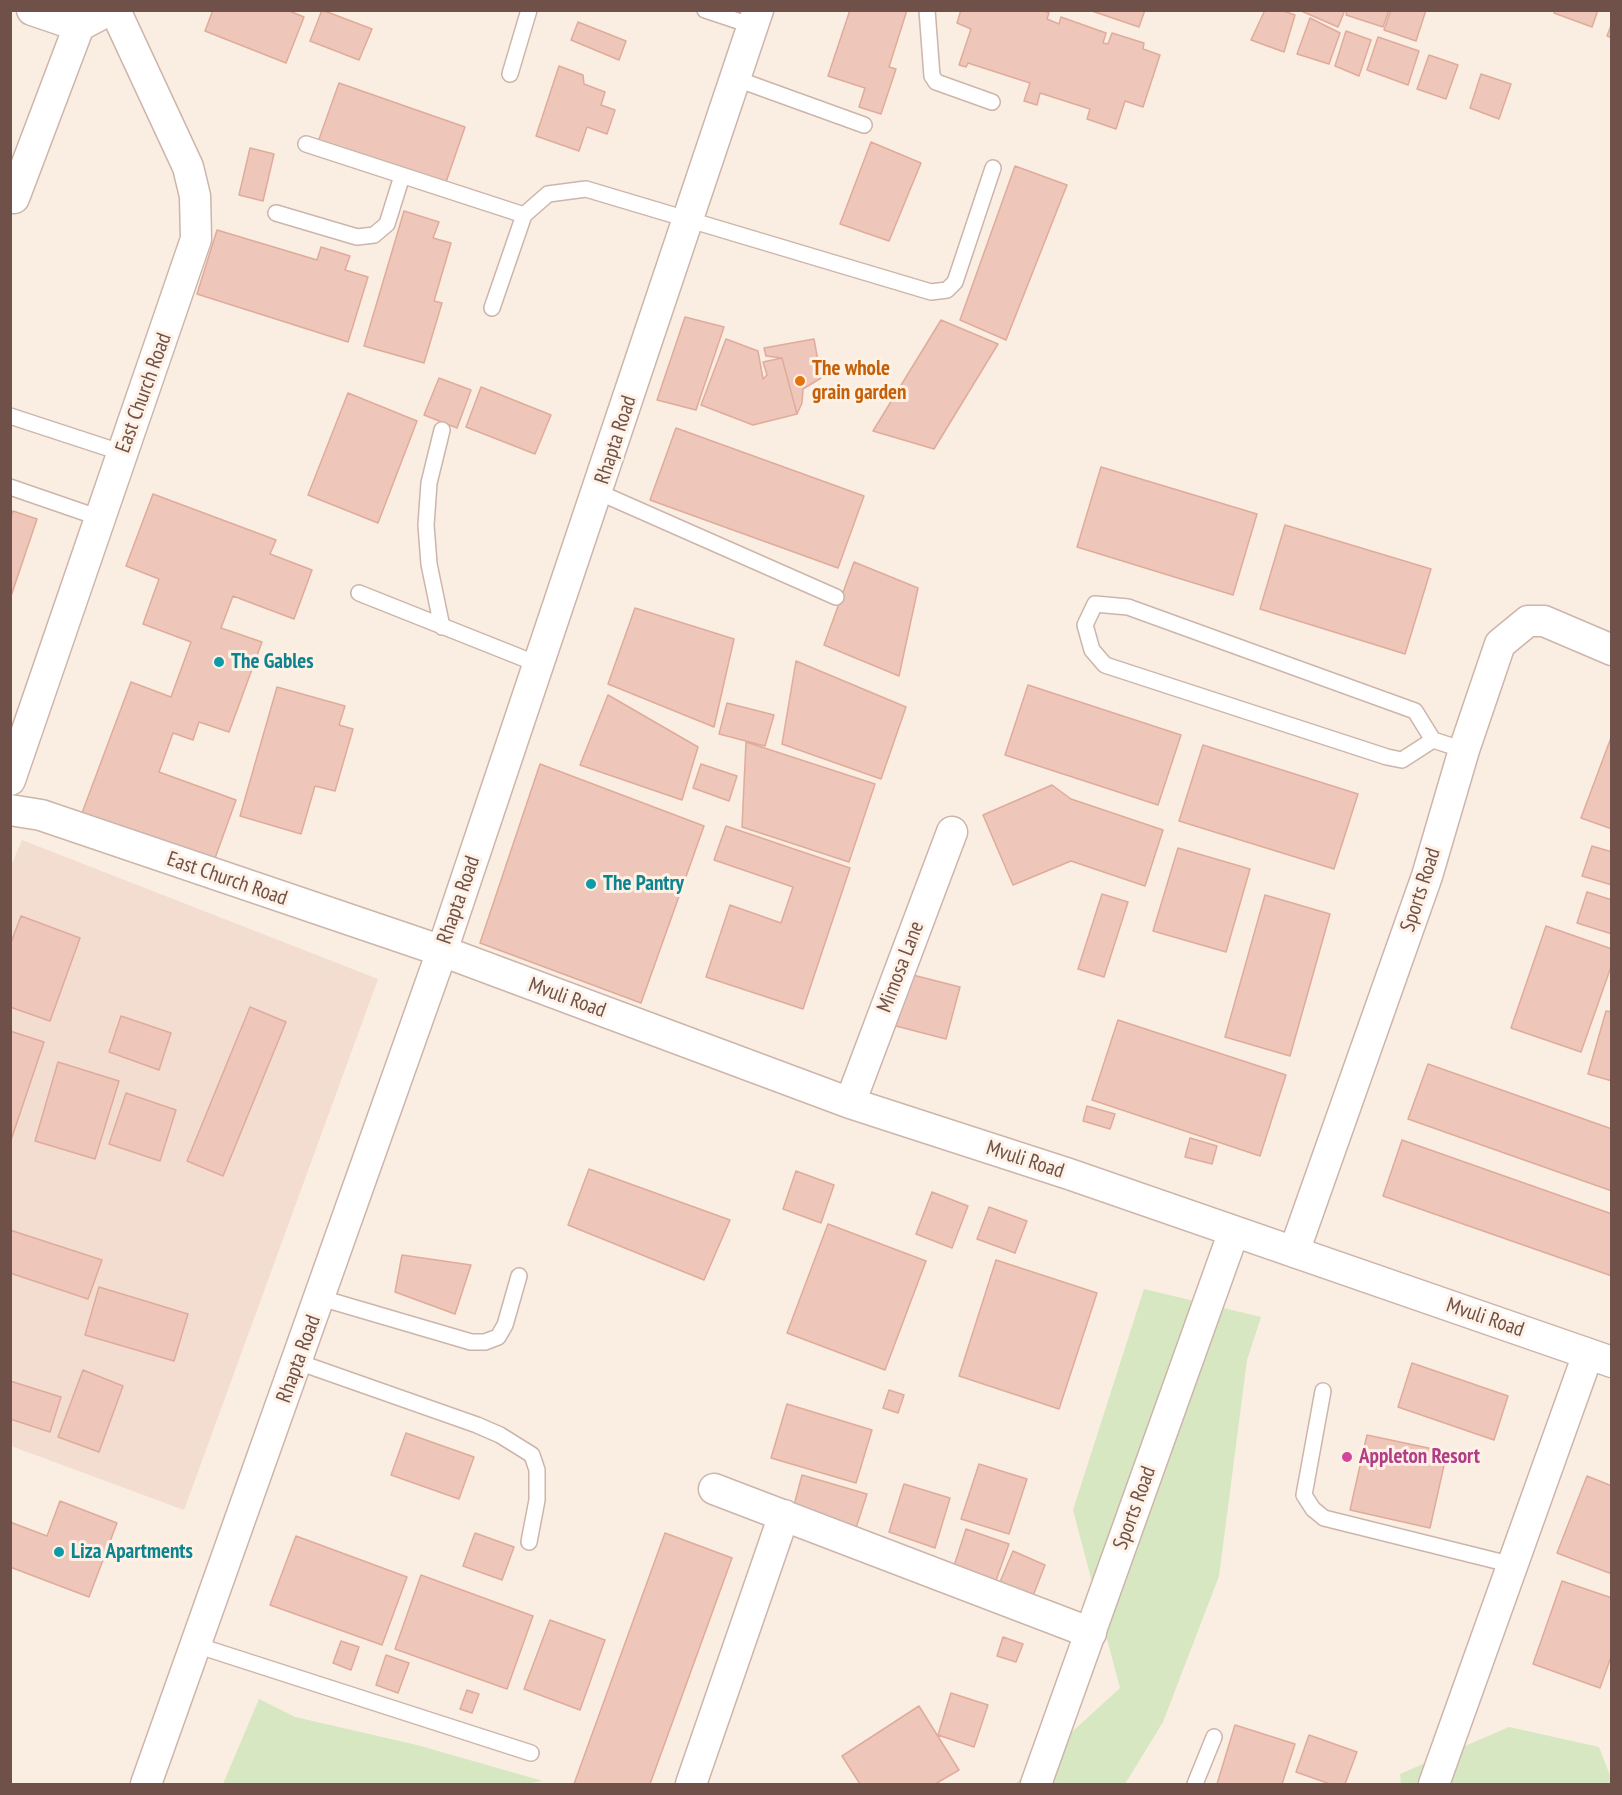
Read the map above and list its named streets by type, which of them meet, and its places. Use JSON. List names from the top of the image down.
{
  "streets": {
    "street": [
      "East Church Road",
      "Rhapta Road",
      "Sports Road",
      "Mimosa Lane",
      "Mvuli Road"
    ]
  },
  "crossings": [
    ["East Church Road", "Rhapta Road"],
    ["East Church Road", "Mvuli Road"],
    ["Rhapta Road", "Mvuli Road"],
    ["Sports Road", "Mvuli Road"],
    ["Mimosa Lane", "Mvuli Road"]
  ],
  "places": [
    "The whole grain garden",
    "The Gables",
    "The Pantry",
    "Appleton Resort",
    "Liza Apartments"
  ]
}
